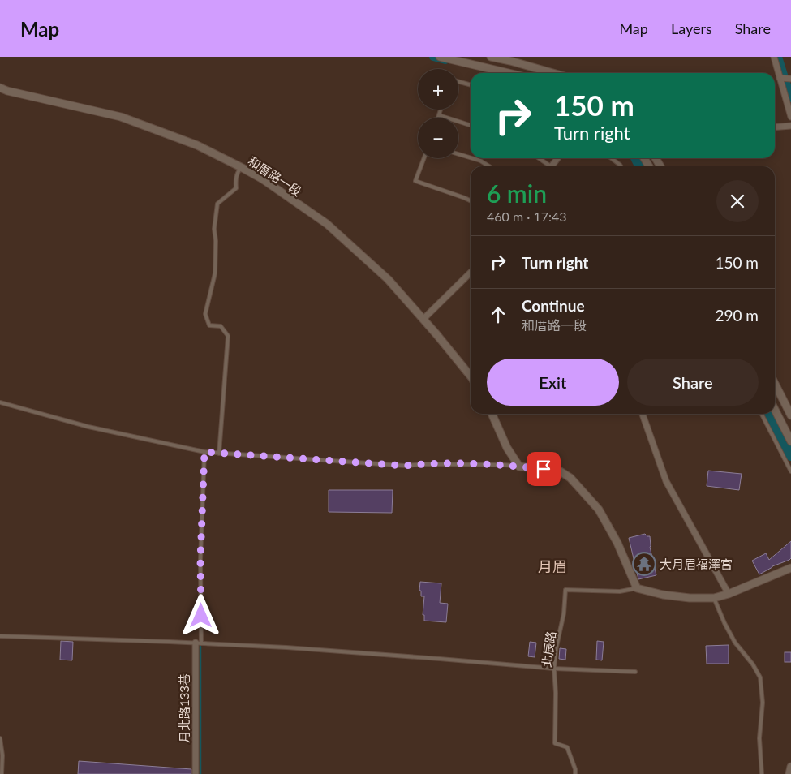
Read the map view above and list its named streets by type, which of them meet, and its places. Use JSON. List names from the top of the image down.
{
  "streets": {
    "street": ["和厝路一段", "月北路133巷"],
    "lane": ["北辰路"]
  },
  "districts": ["月眉"],
  "places": {
    "temple": ["大月眉福澤宮"]
  },
  "page": {
    "header": "Map",
    "nav": ["Map", "Layers", "Share"],
    "map_buttons": ["+", "−"],
    "turn": ["150 m", "Turn right"],
    "heading": ["6 min", "460 m · 17:43"],
    "list": [
      {
        "name": "Turn right",
        "value": "150 m"
      },
      {
        "name": "Continue",
        "note": "和厝路一段",
        "value": "290 m"
      }
    ],
    "buttons": ["Exit", "Share"]
  }
}
